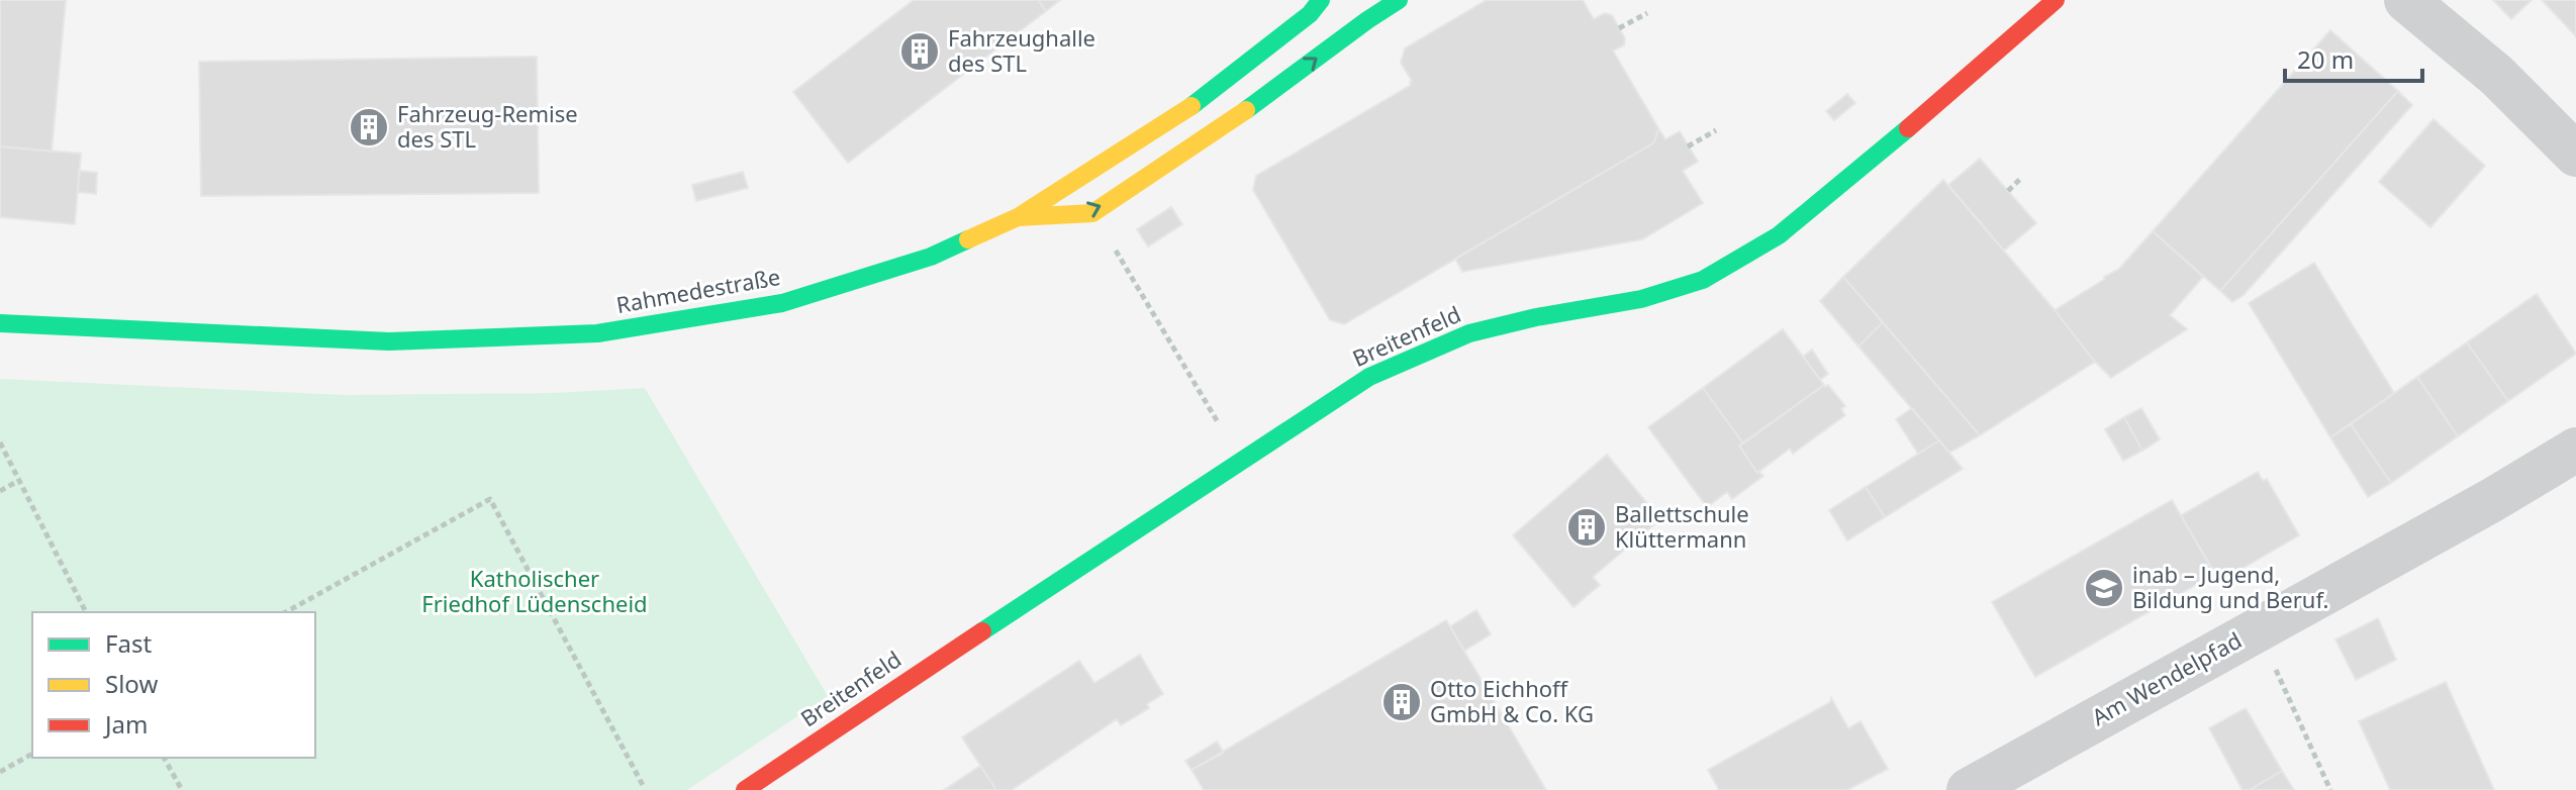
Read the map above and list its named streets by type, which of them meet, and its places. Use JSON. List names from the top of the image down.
{
  "streets": {
    "main road": ["Rahmedestraße", "Breitenfeld"],
    "street": ["Am Wendelpfad"]
  },
  "parks": ["Katholischer Friedhof Lüdenscheid"],
  "places": {
    "building": [
      "Fahrzeughalle des STL",
      "Fahrzeug-Remise des STL",
      "Ballettschule Klüttermann",
      "Otto Eichhoff GmbH & Co. KG"
    ],
    "school or university": ["inab – Jugend, Bildung und Beruf."]
  },
  "legend": ["Fast", "Slow", "Jam"],
  "scale_bar": "20 m"
}
